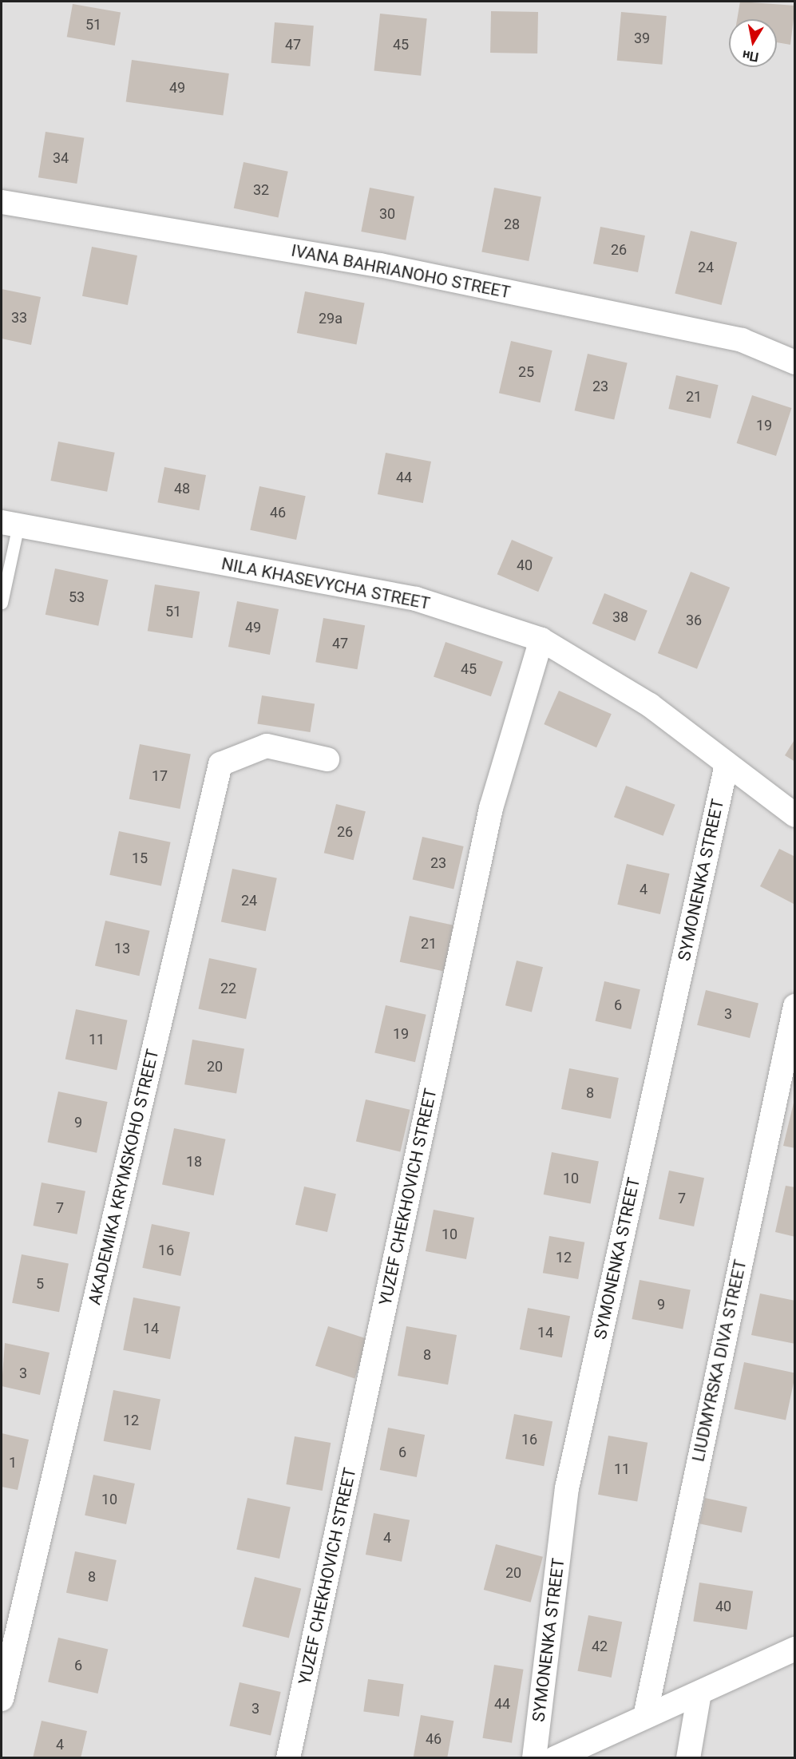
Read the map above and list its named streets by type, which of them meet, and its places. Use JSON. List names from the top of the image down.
{
  "streets": {
    "street": [
      "IVANA BAHRIANOHO STREET",
      "NILA KHASEVYCHA STREET",
      "SYMONENKA STREET",
      "AKADEMIKA KRYMSKOHO STREET",
      "YUZEF CHEKHOVICH STREET",
      "LIUDMYRSKA DIVA STREET"
    ]
  },
  "crossings": [
    ["NILA KHASEVYCHA STREET", "SYMONENKA STREET"],
    ["NILA KHASEVYCHA STREET", "YUZEF CHEKHOVICH STREET"]
  ],
  "house_numbers": [
    "51",
    "39",
    "47",
    "45",
    "49",
    "34",
    "32",
    "30",
    "28",
    "26",
    "24",
    "33",
    "29а",
    "25",
    "23",
    "21",
    "19",
    "44",
    "48",
    "46",
    "40",
    "53",
    "51",
    "38",
    "36",
    "49",
    "47",
    "45",
    "17",
    "26",
    "15",
    "23",
    "4",
    "24",
    "21",
    "13",
    "22",
    "6",
    "3",
    "19",
    "11",
    "20",
    "8",
    "9",
    "18",
    "10",
    "7",
    "7",
    "10",
    "16",
    "12",
    "5",
    "9",
    "14",
    "14",
    "8",
    "3",
    "12",
    "16",
    "6",
    "1",
    "11",
    "10",
    "4",
    "20",
    "8",
    "40",
    "42",
    "6",
    "44",
    "3",
    "46",
    "4"
  ],
  "north": "bottom"
}
